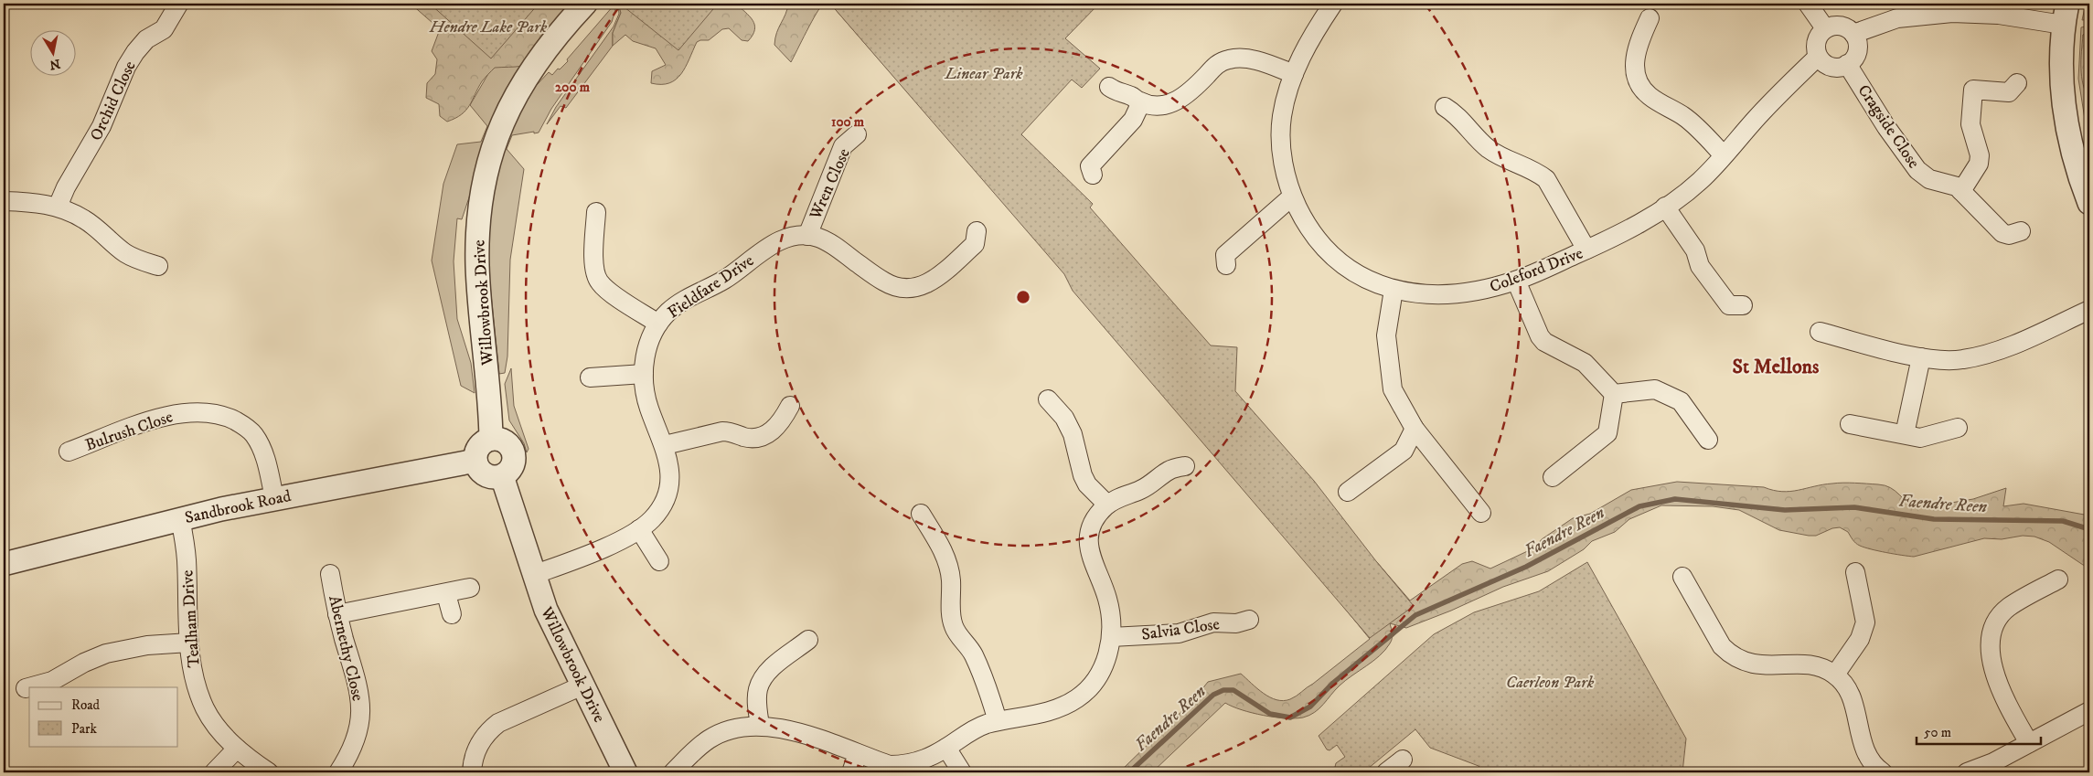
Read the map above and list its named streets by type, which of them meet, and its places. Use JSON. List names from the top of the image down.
{
  "streets": {
    "street": [
      "Orchid Close",
      "Cragside Close",
      "Wren Close",
      "Coleford Drive",
      "Fieldfare Drive",
      "Willowbrook Drive",
      "Bulrush Close",
      "Sandbrook Road",
      "Tealham Drive",
      "Salvia Close",
      "Abernethy Close"
    ]
  },
  "crossings": [
    ["Cragside Close", "Coleford Drive"],
    ["Wren Close", "Fieldfare Drive"],
    ["Fieldfare Drive", "Willowbrook Drive"],
    ["Willowbrook Drive", "Sandbrook Road"],
    ["Bulrush Close", "Sandbrook Road"],
    ["Sandbrook Road", "Tealham Drive"]
  ],
  "districts": ["St Mellons"],
  "water": ["Faendre Reen"],
  "parks": ["Hendre Lake Park", "Linear Park", "Caerleon Park"],
  "legend": ["Road", "Park"],
  "scale_bar": "50 m",
  "north": "bottom",
  "rings": ["200 m", "100 m"]
}
